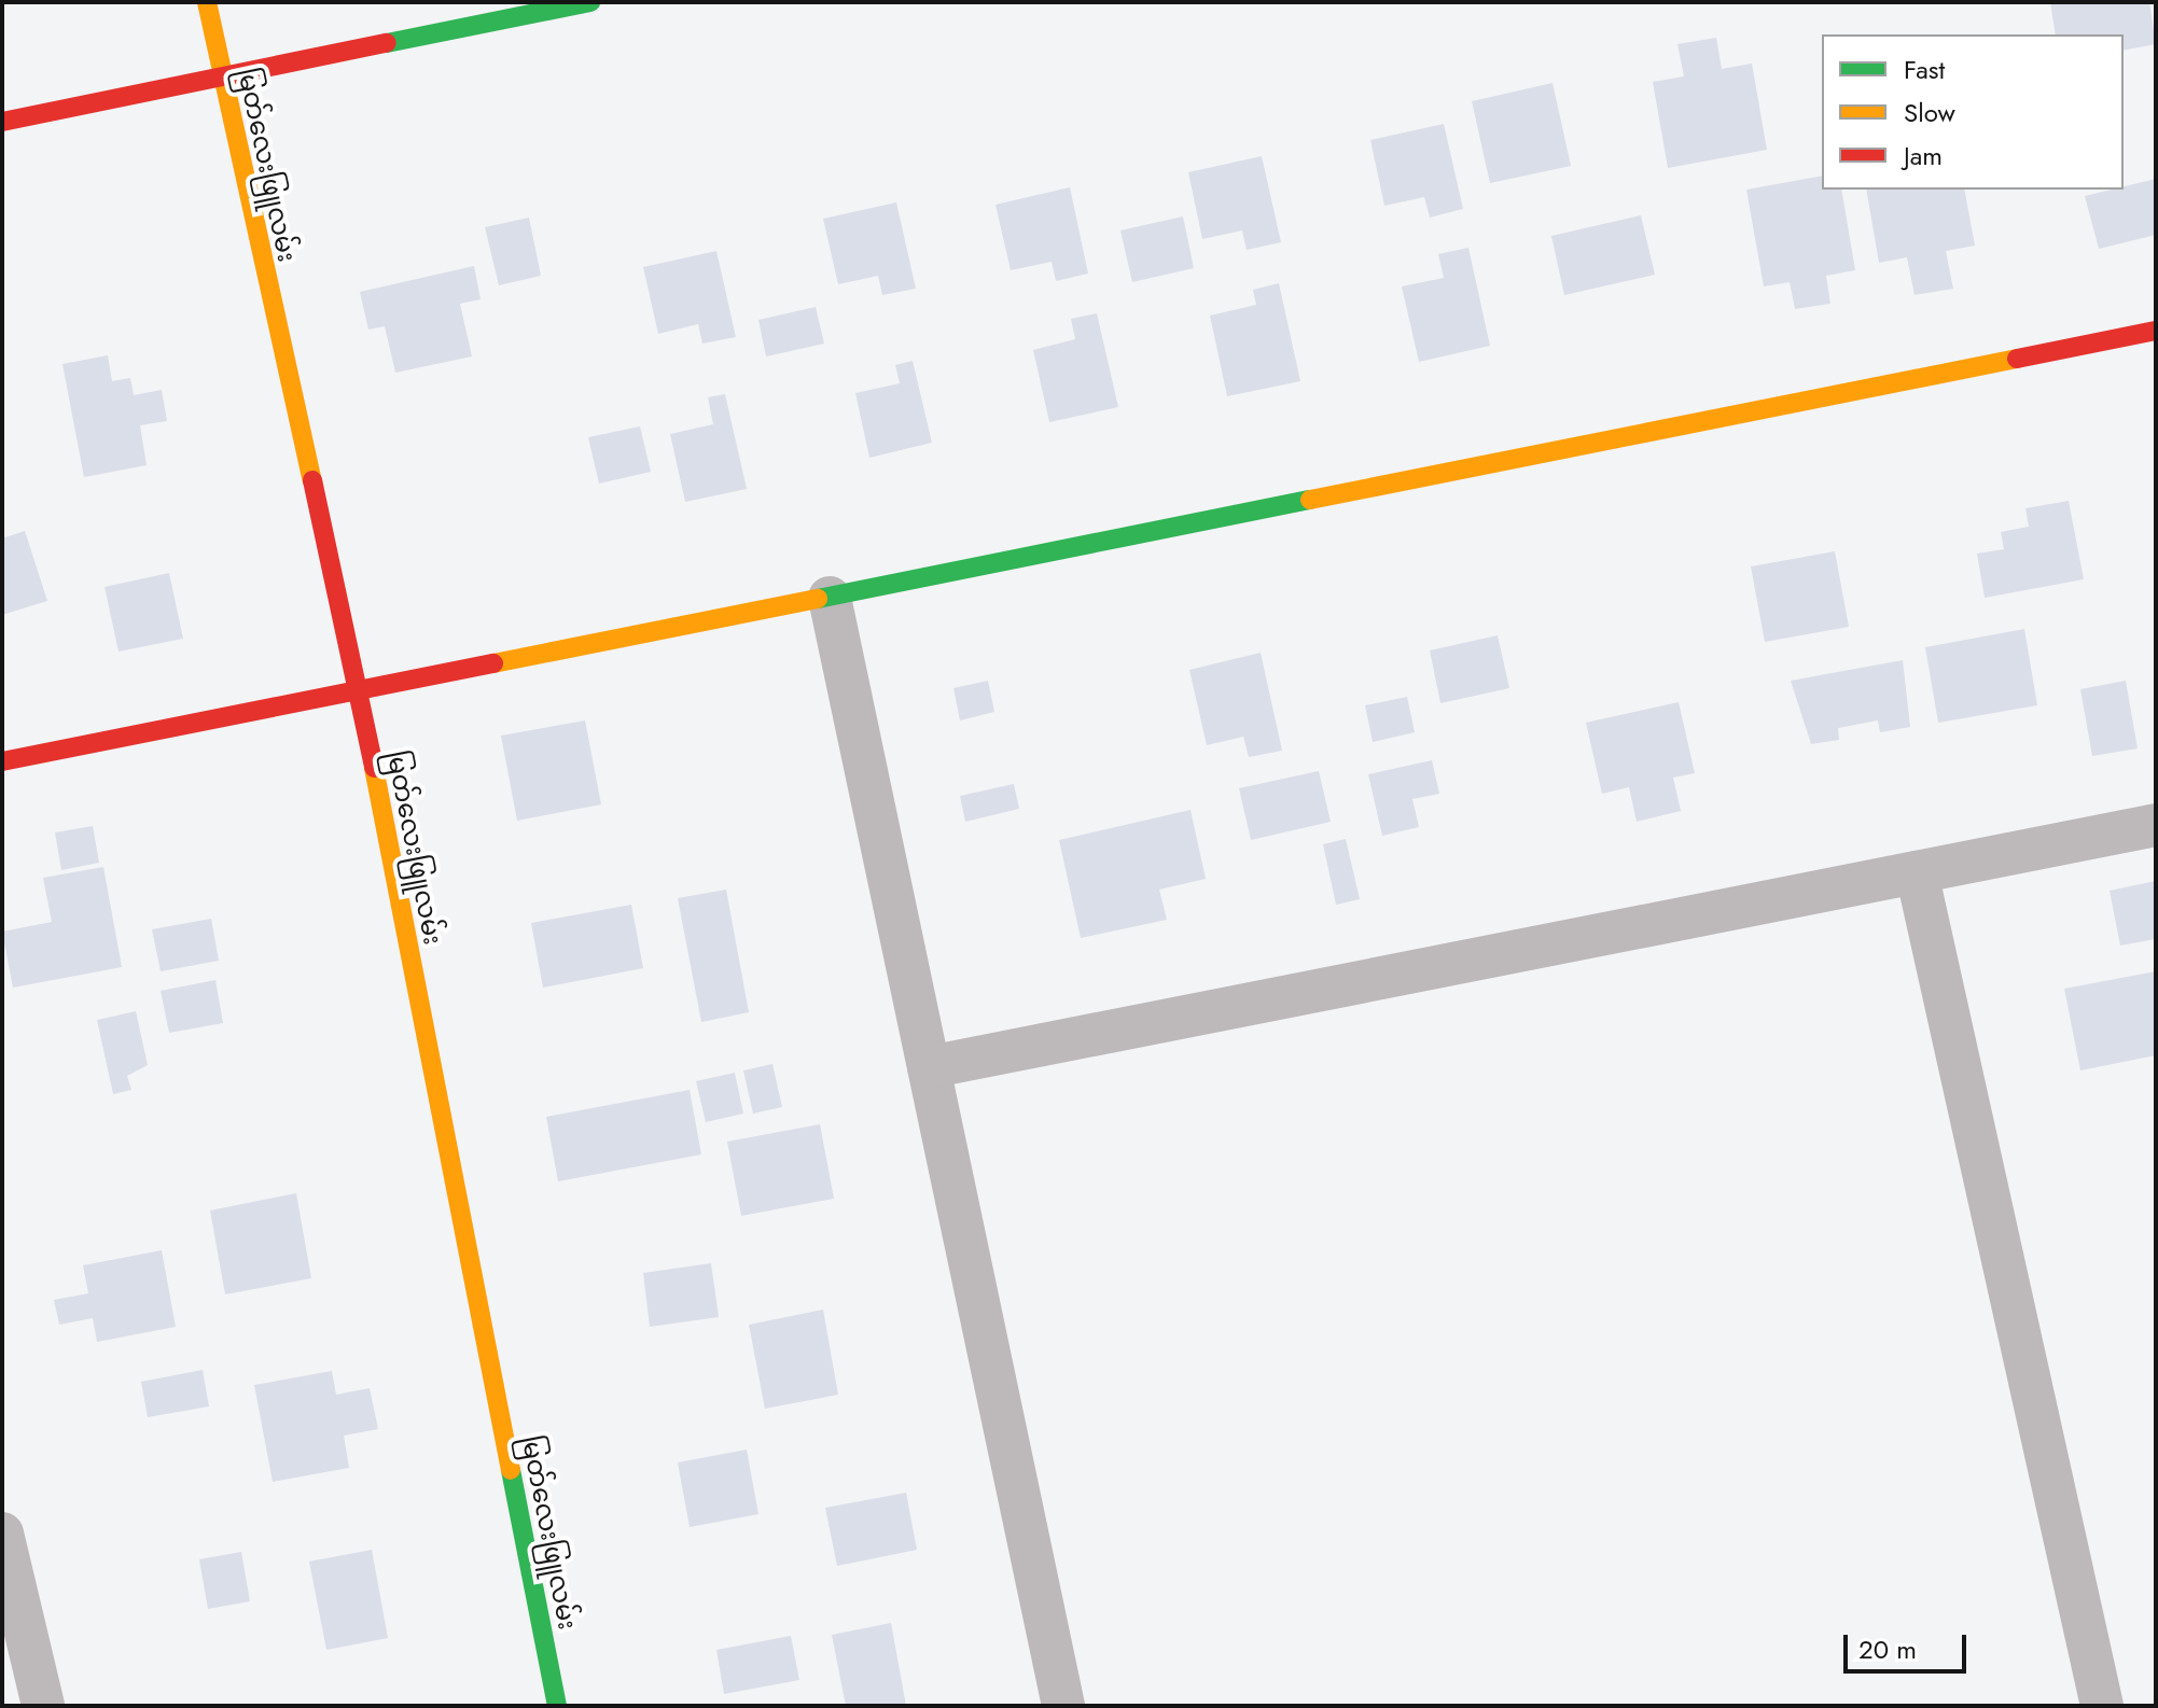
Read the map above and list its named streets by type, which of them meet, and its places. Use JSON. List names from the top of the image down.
{
  "streets": {
    "street": ["မြတ်လေးဖြူလမ်း"]
  },
  "legend": ["Fast", "Slow", "Jam"],
  "scale_bar": "20 m"
}
